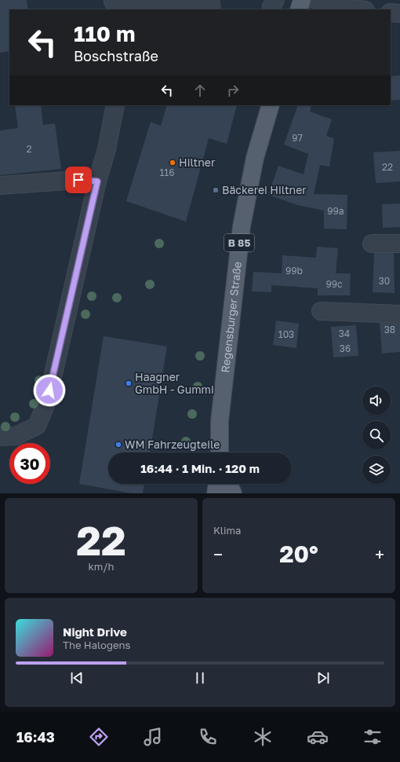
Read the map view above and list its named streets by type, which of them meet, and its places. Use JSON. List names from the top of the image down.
{
  "streets": {
    "main road": ["B 85", "Regensburger Straße"]
  },
  "crossings": [
    ["B 85", "Regensburger Straße"]
  ],
  "places": [
    "Hiltner",
    "Bäckerei Hiltner",
    "Haagner GmbH - Gummi",
    "WM Fahrzeugteile"
  ],
  "house_numbers": [
    "97",
    "2",
    "22",
    "116",
    "99a",
    "99b",
    "30",
    "99c",
    "38",
    "34",
    "103",
    "36"
  ],
  "page": {
    "turn": ["110 m", "Boschstraße"],
    "limit": "30",
    "trip": "16:44 · 1 Min. · 120 m",
    "tile": [
      ["22", "km/h"],
      "Klima"
    ],
    "heat": ["−", "20°", "+"],
    "song": ["Night Drive", "The Halogens"],
    "tabs": "16:43"
  }
}
